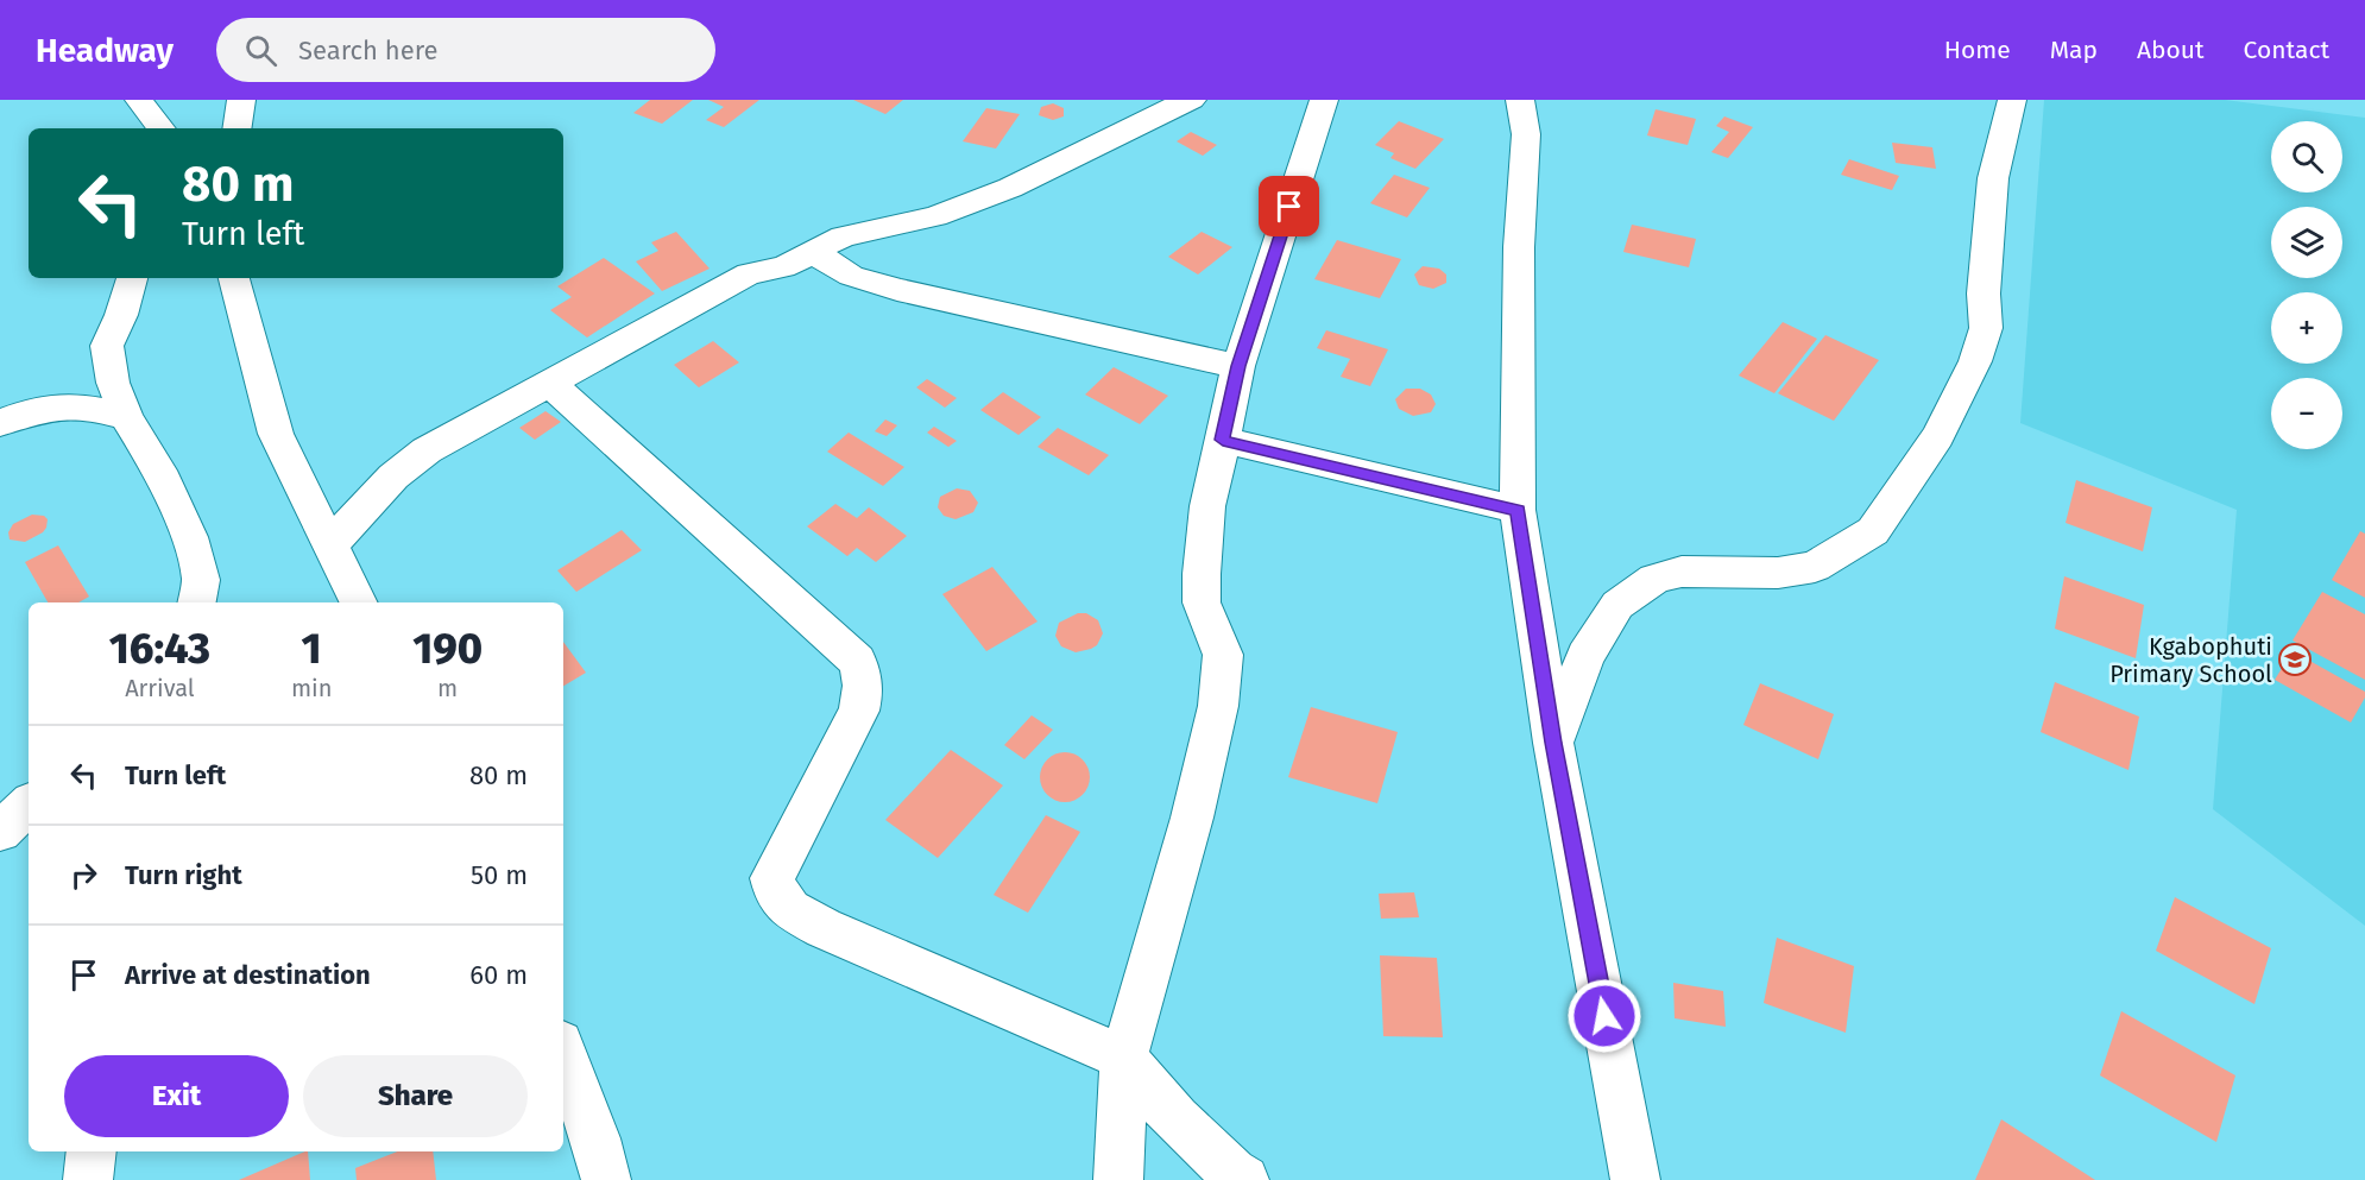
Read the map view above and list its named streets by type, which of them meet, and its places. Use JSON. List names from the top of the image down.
{
  "places": {
    "school or university": ["Kgabophuti Primary School"]
  },
  "page": {
    "header": "Headway",
    "search": "Search here",
    "nav": [
      "Home",
      "Map",
      "About",
      "Contact"
    ],
    "map_buttons": ["+", "−"],
    "turn": ["80 m", "Turn left"],
    "eta": [
      "16:43",
      "Arrival",
      "1",
      "min",
      "190",
      "m"
    ],
    "list": [
      {
        "name": "Turn left",
        "value": "80 m"
      },
      {
        "name": "Turn right",
        "value": "50 m"
      },
      {
        "name": "Arrive at destination",
        "value": "60 m"
      }
    ],
    "buttons": ["Exit", "Share"]
  }
}
